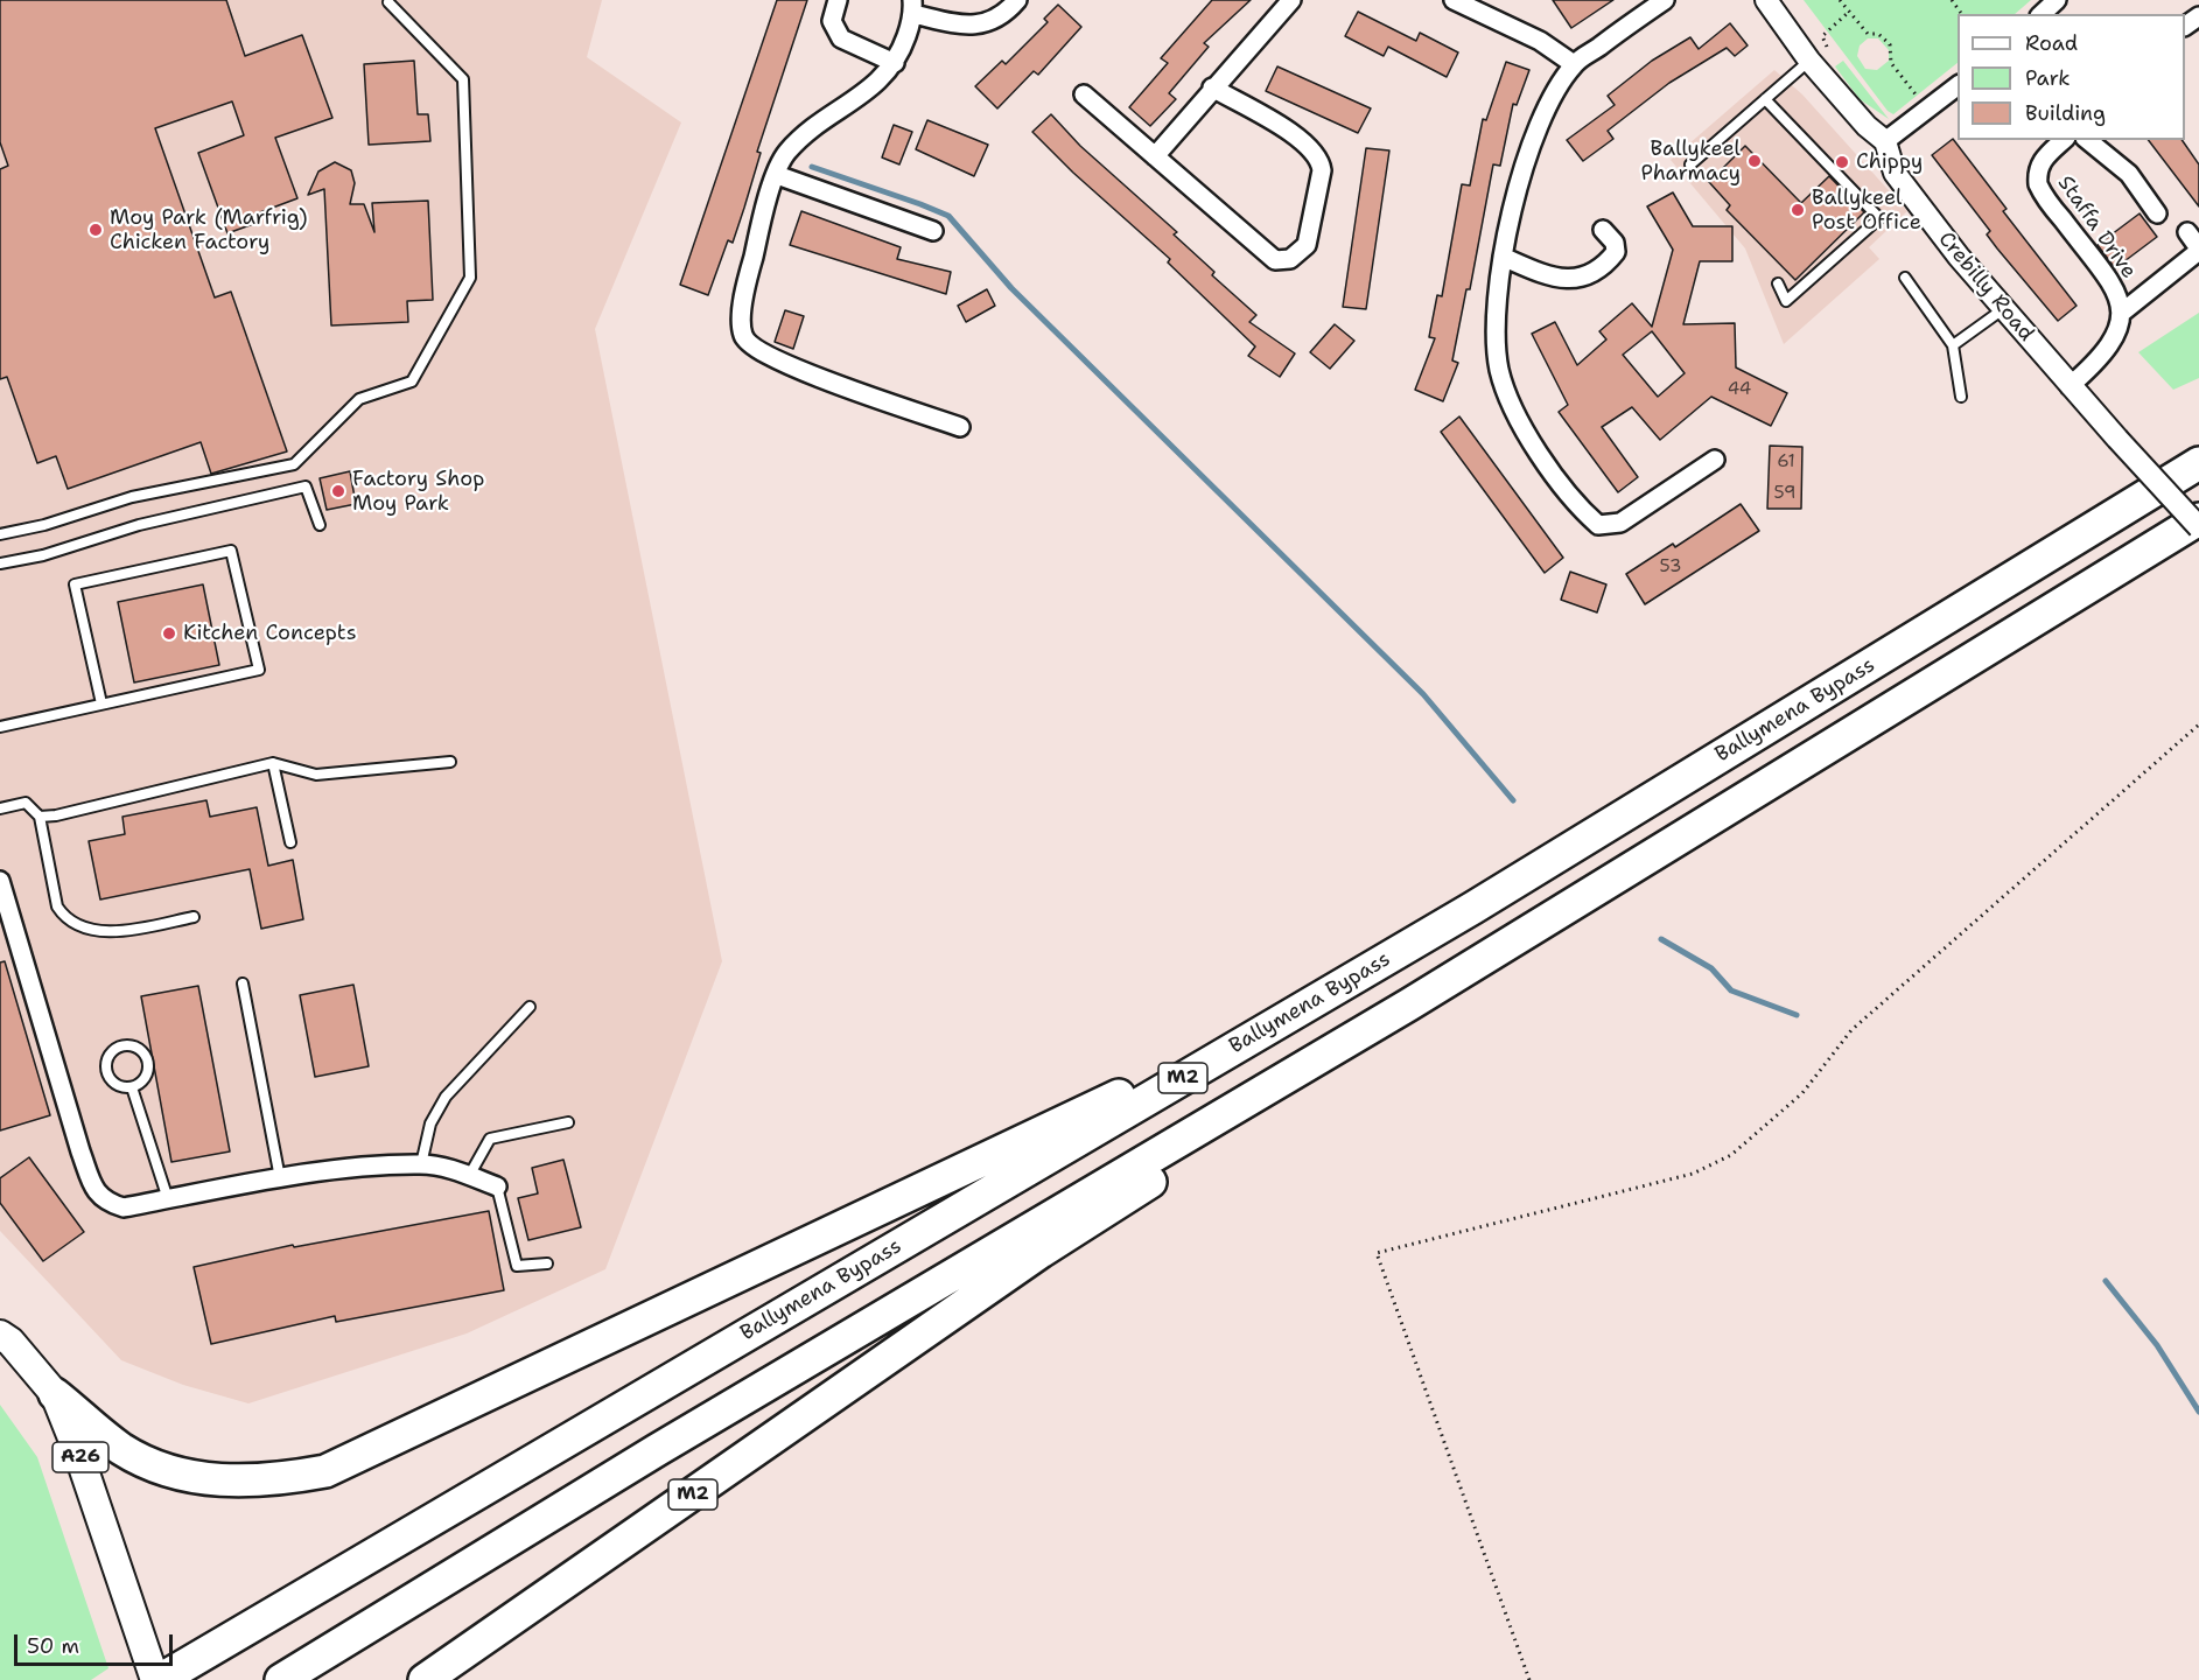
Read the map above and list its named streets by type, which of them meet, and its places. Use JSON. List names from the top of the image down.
{
  "streets": {
    "highway": ["Ballymena Bypass", "M2", "A26"],
    "street": ["Staffa Drive", "Crebilly Road"]
  },
  "crossings": [
    ["Staffa Drive", "Crebilly Road"],
    ["Ballymena Bypass", "M2"],
    ["Ballymena Bypass", "A26"],
    ["M2", "A26"]
  ],
  "places": [
    "Ballykeel Pharmacy",
    "Chippy",
    "Ballykeel Post Office",
    "Moy Park (Marfrig) Chicken Factory",
    "Factory Shop Moy Park",
    "Kitchen Concepts"
  ],
  "house_numbers": [
    "44",
    "61",
    "59",
    "53"
  ],
  "legend": ["Road", "Park", "Building"],
  "scale_bar": "50 m"
}
